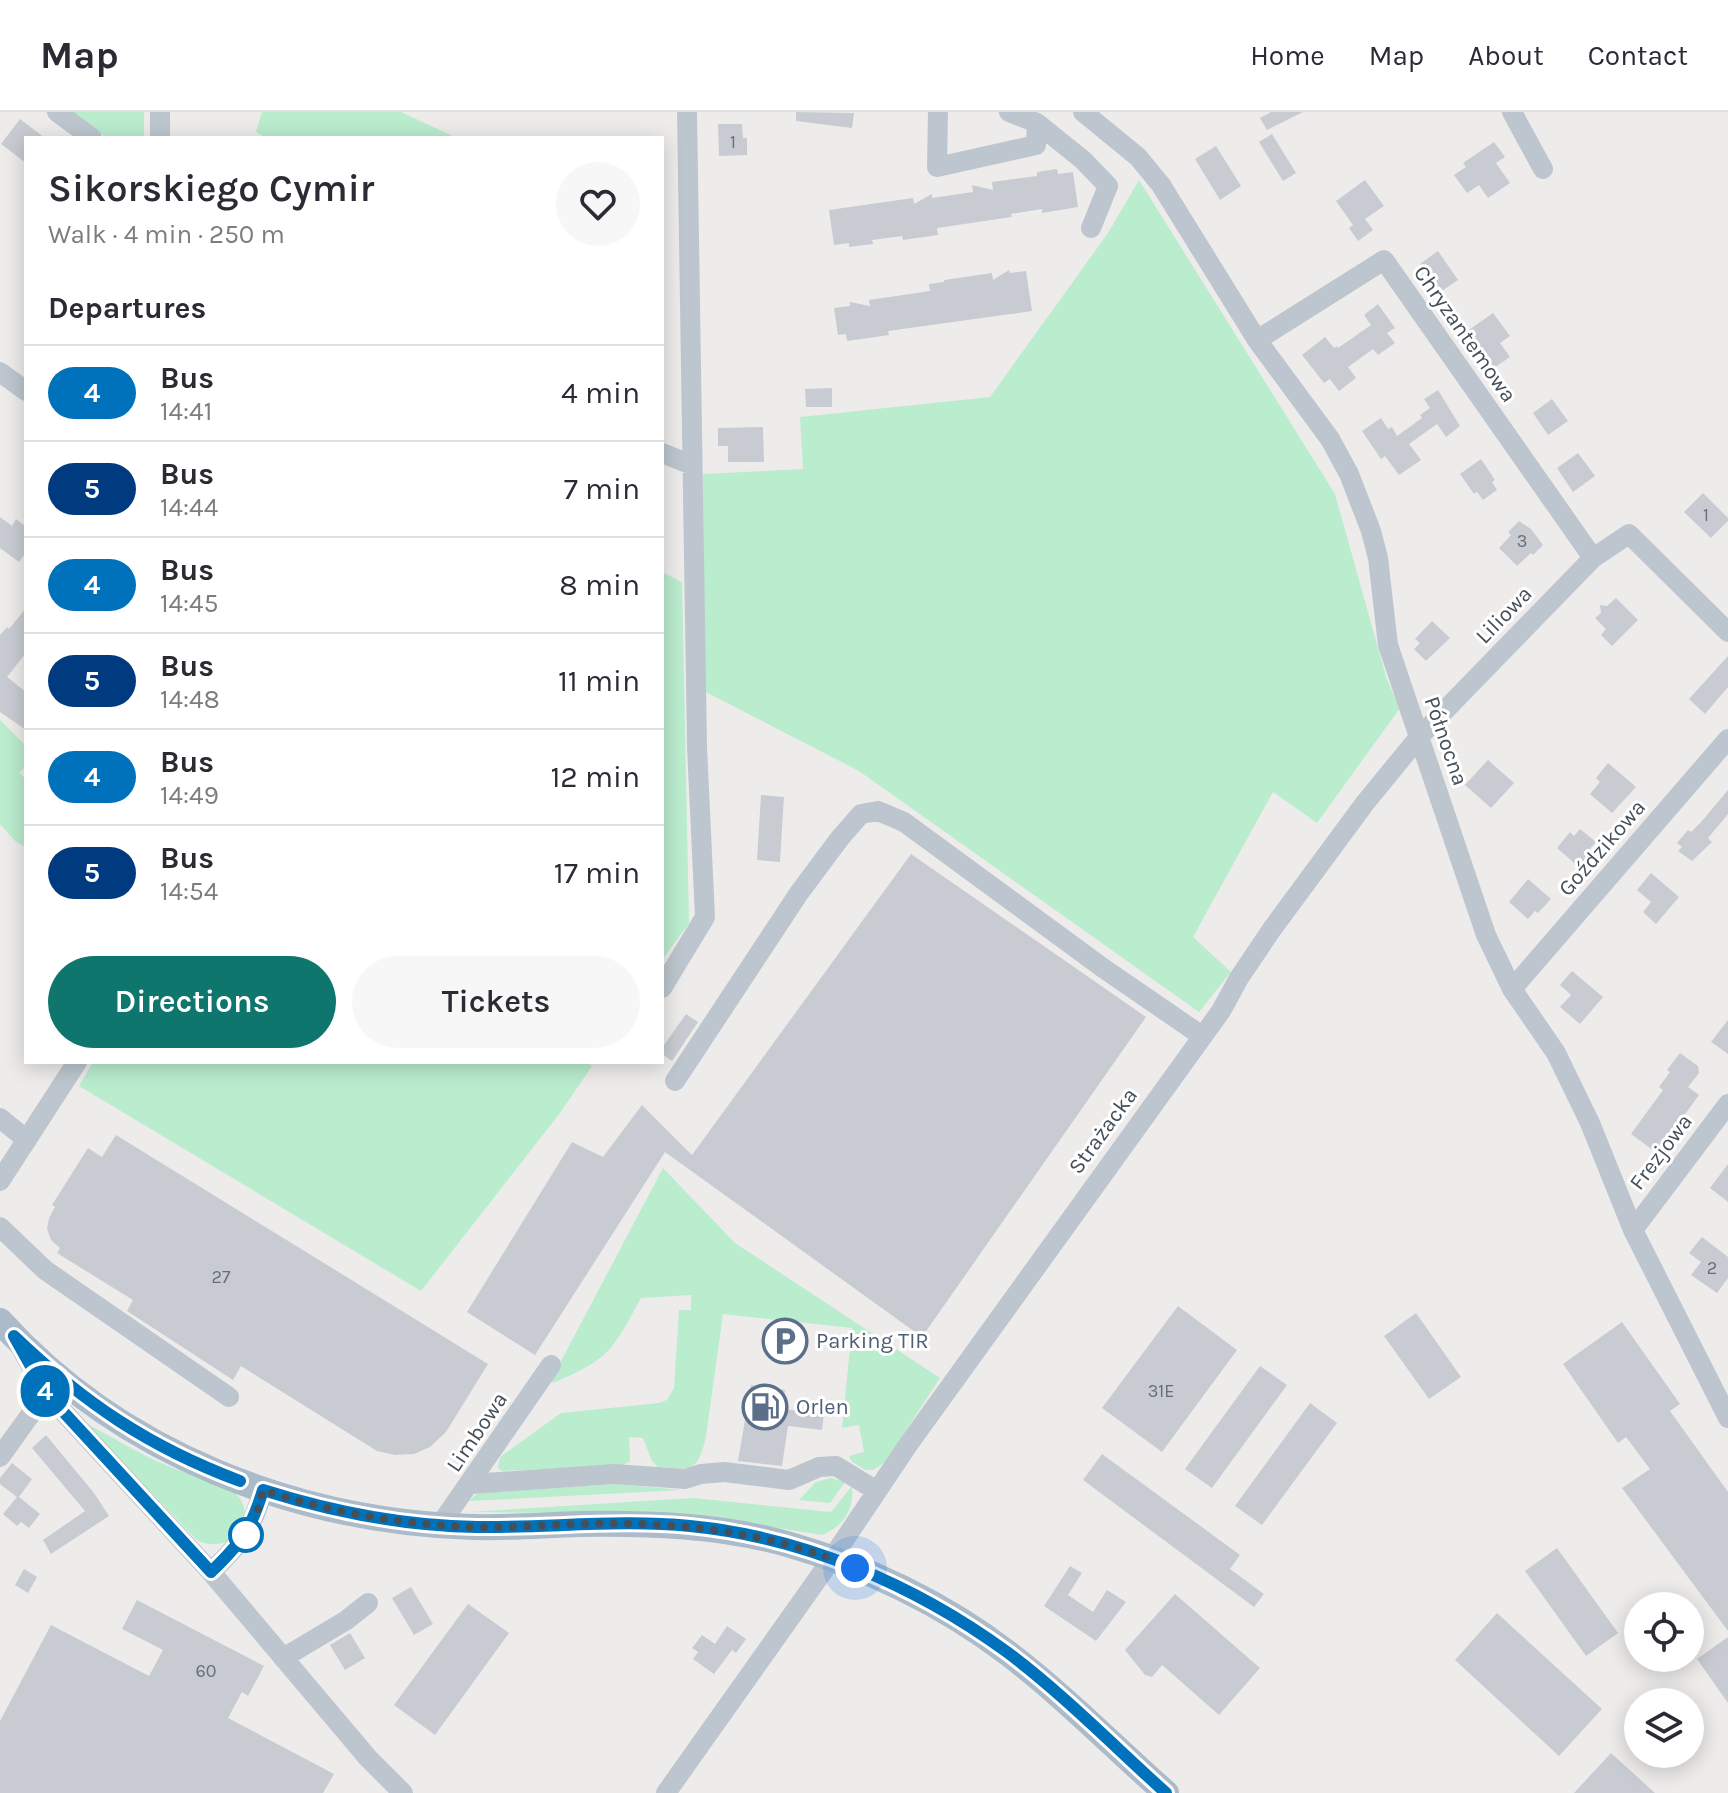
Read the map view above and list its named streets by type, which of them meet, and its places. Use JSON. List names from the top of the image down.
{
  "streets": {
    "street": [
      "Chryzantemowa",
      "Liliowa",
      "Północna",
      "Goździkowa",
      "Strażacka",
      "Frezjowa",
      "Limbowa"
    ]
  },
  "crossings": [
    ["Chryzantemowa", "Liliowa"],
    ["Chryzantemowa", "Północna"],
    ["Liliowa", "Północna"],
    ["Liliowa", "Strażacka"],
    ["Północna", "Goździkowa"],
    ["Północna", "Strażacka"],
    ["Północna", "Frezjowa"]
  ],
  "places": {
    "parking": ["Parking TIR"],
    "fuel station": ["Orlen"]
  },
  "lines": ["bus line 4"],
  "house_numbers": [
    "1",
    "1",
    "3",
    "2",
    "27",
    "31E",
    "60"
  ],
  "page": {
    "header": "Map",
    "nav": [
      "Home",
      "Map",
      "About",
      "Contact"
    ],
    "on_map": "4",
    "heading": [
      ["Sikorskiego Cymir", "Walk · 4 min · 250 m"],
      "Departures"
    ],
    "list": [
      {
        "mark": "4",
        "name": "Bus",
        "note": "14:41",
        "value": "4 min"
      },
      {
        "mark": "5",
        "name": "Bus",
        "note": "14:44",
        "value": "7 min"
      },
      {
        "mark": "4",
        "name": "Bus",
        "note": "14:45",
        "value": "8 min"
      },
      {
        "mark": "5",
        "name": "Bus",
        "note": "14:48",
        "value": "11 min"
      },
      {
        "mark": "4",
        "name": "Bus",
        "note": "14:49",
        "value": "12 min"
      },
      {
        "mark": "5",
        "name": "Bus",
        "note": "14:54",
        "value": "17 min"
      }
    ],
    "buttons": ["Directions", "Tickets"]
  }
}
